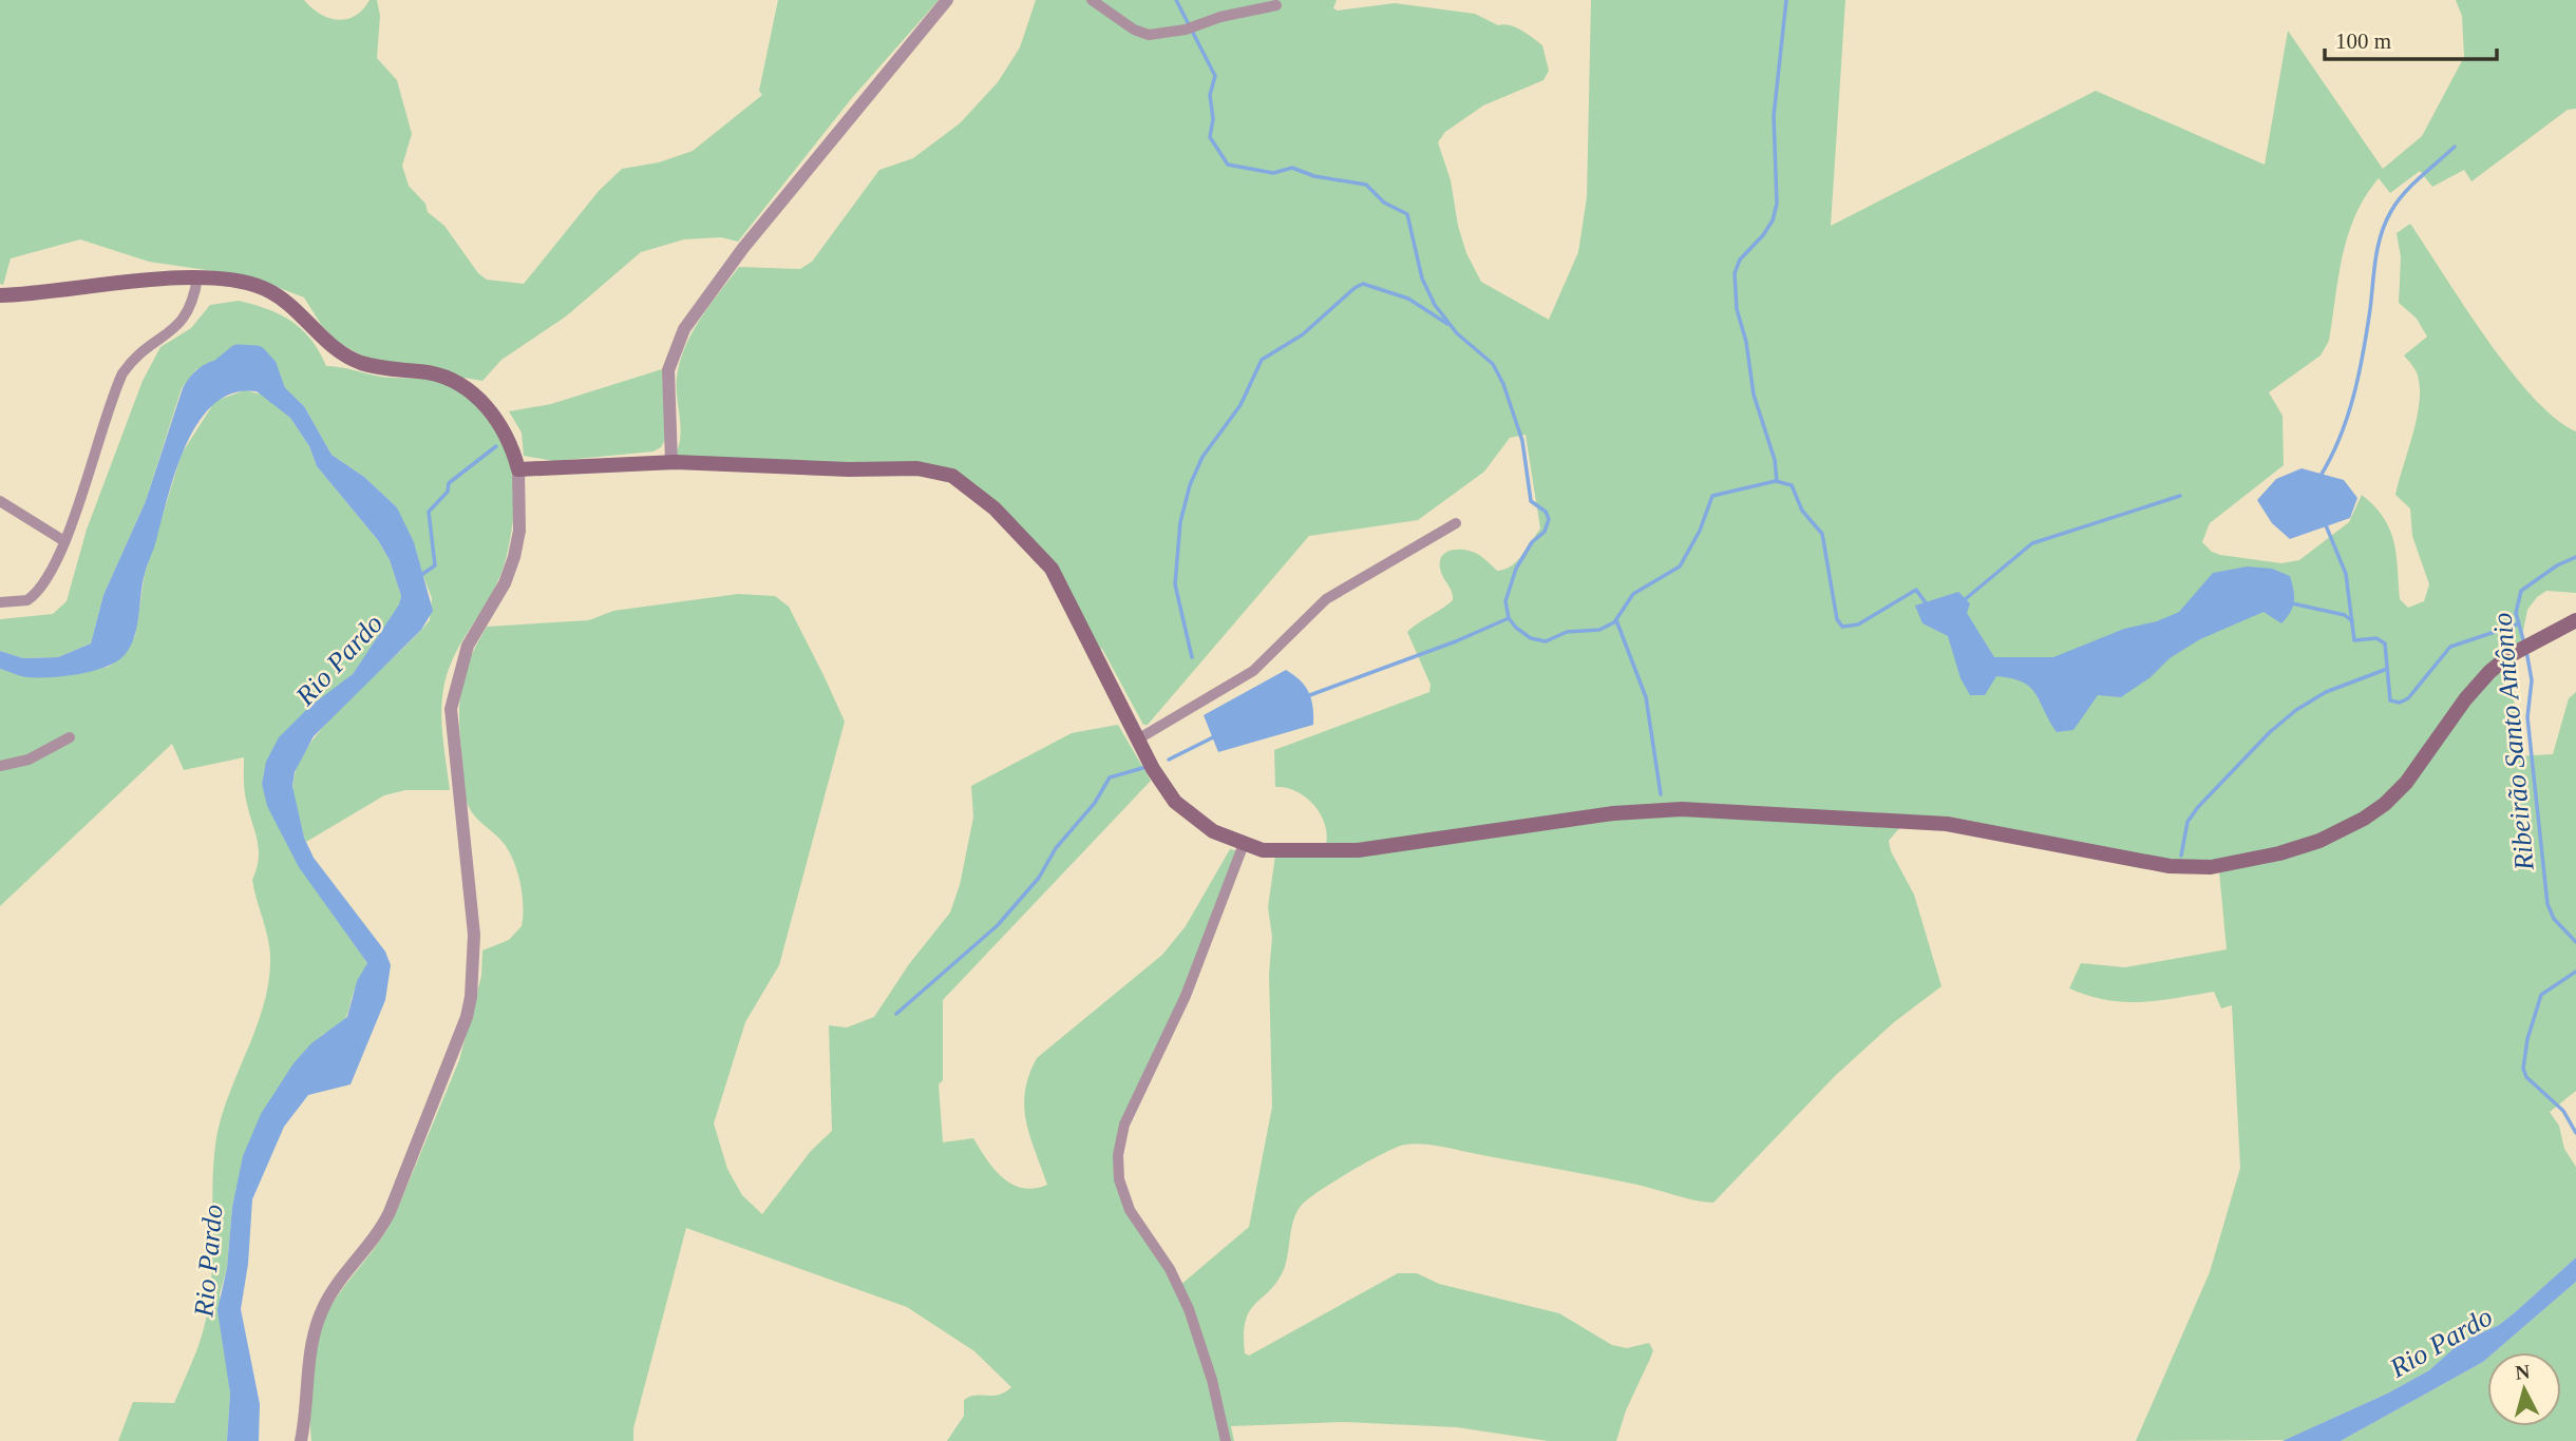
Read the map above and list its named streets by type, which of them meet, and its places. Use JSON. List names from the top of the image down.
{
  "water": ["Rio Pardo", "Ribeirão Santo Antônio"],
  "scale_bar": "100 m",
  "north": "top"
}
